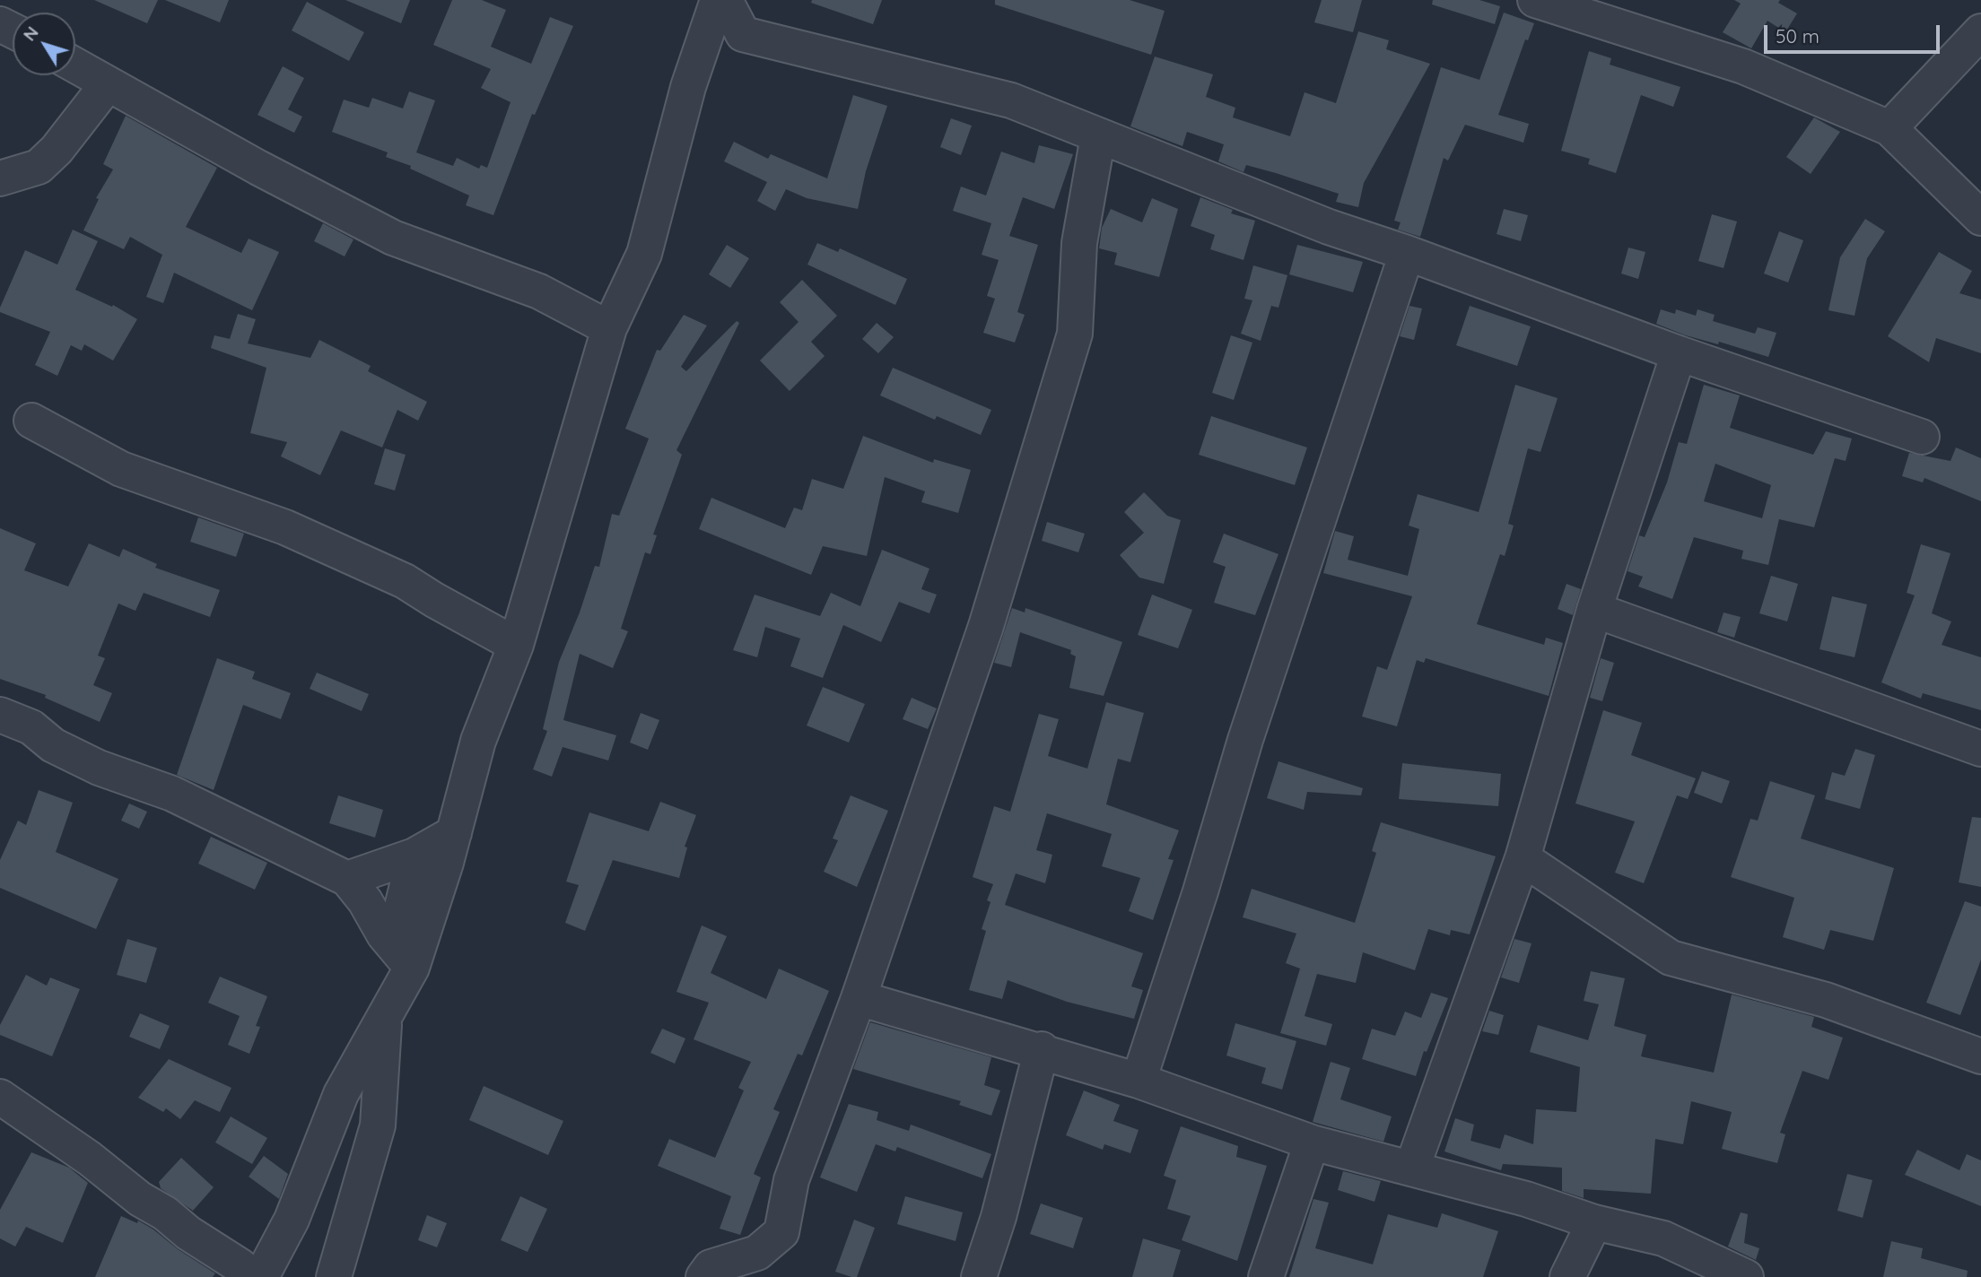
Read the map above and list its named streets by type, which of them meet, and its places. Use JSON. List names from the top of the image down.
{
  "scale_bar": "50 m",
  "north": "top left"
}
